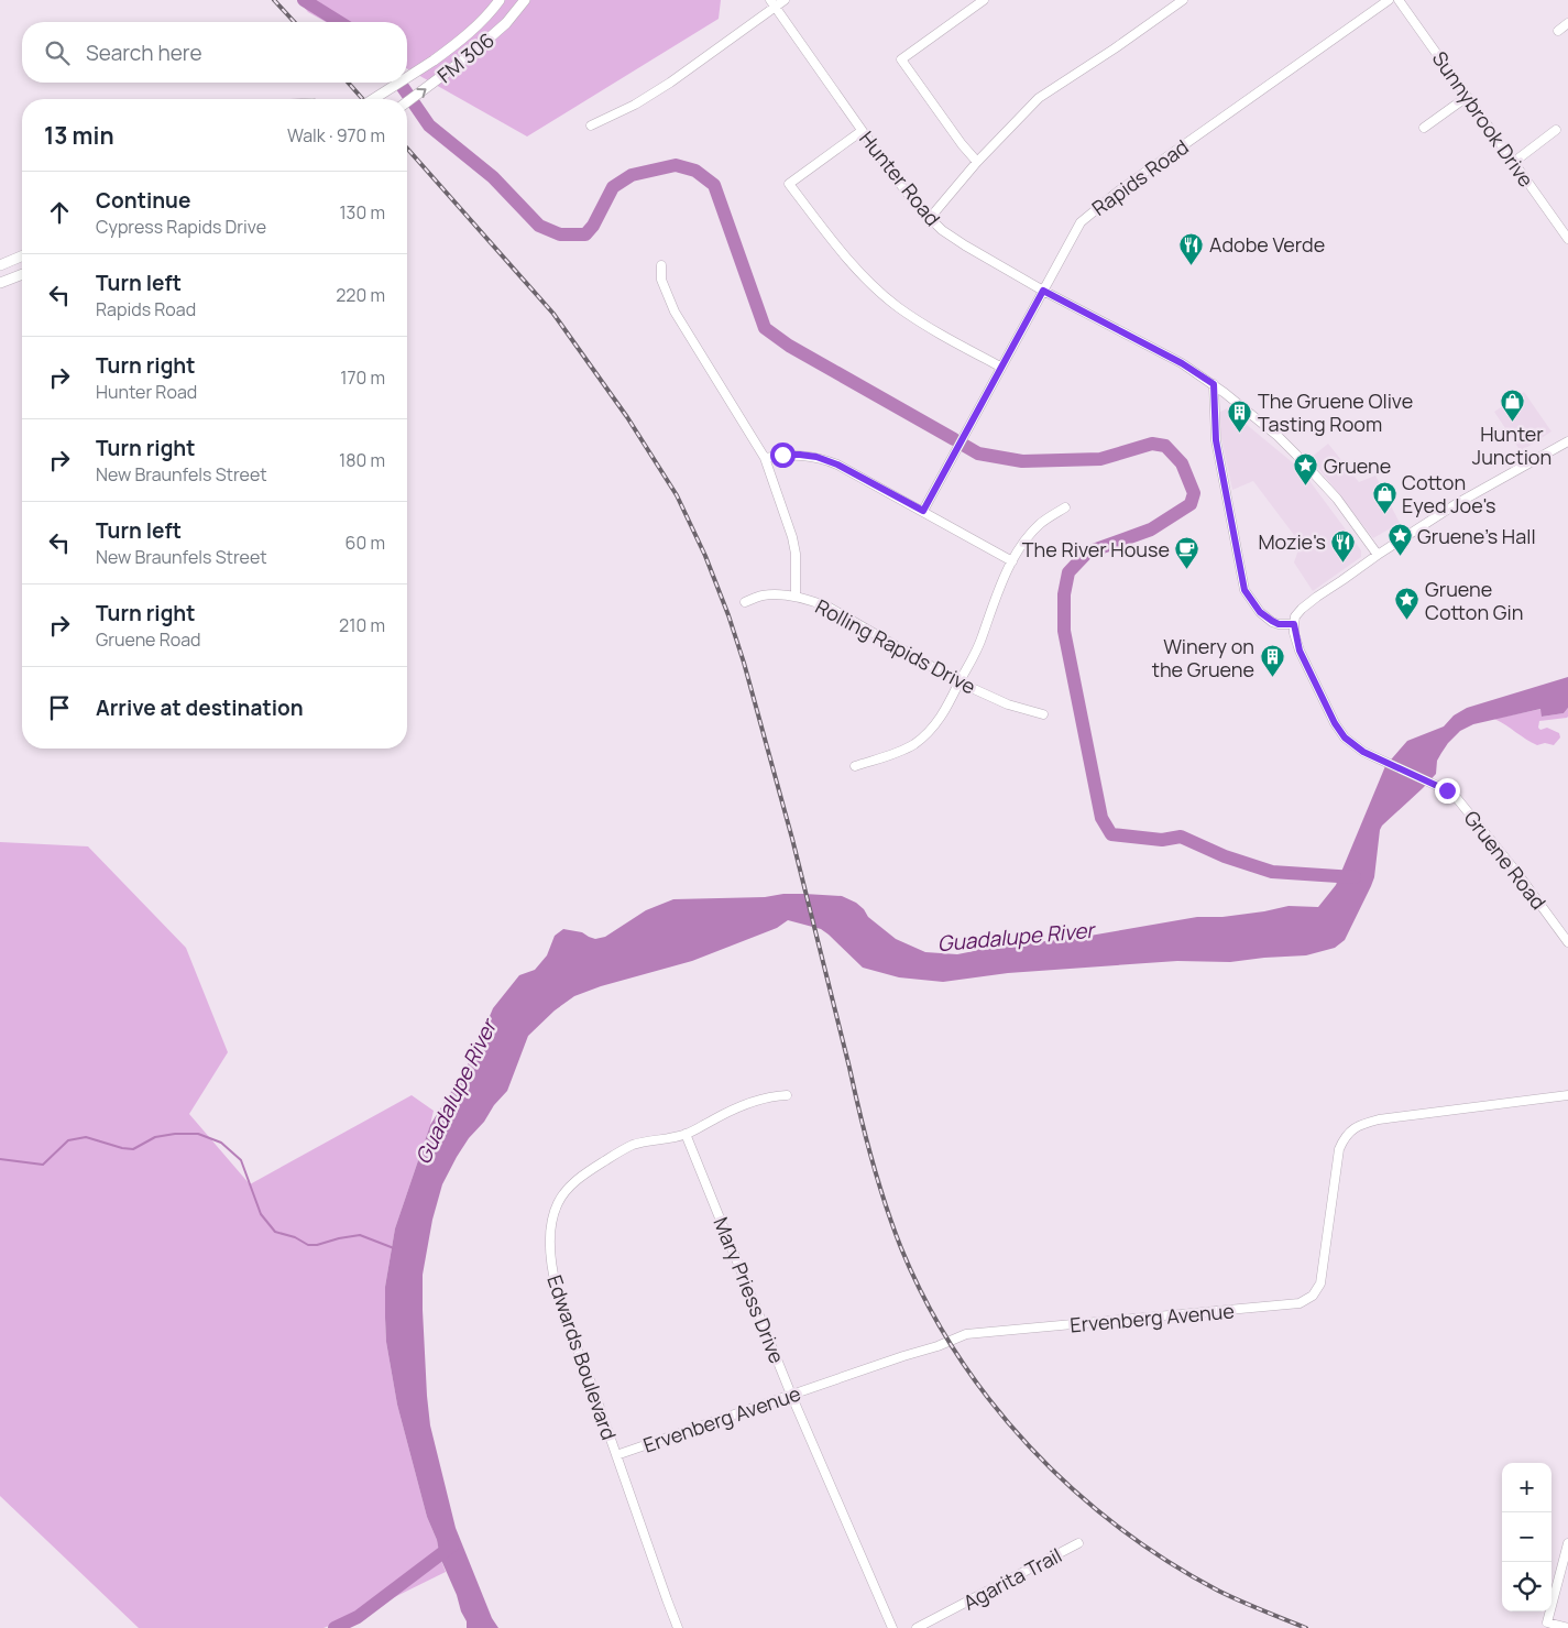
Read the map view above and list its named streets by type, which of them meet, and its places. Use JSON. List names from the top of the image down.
{
  "streets": {
    "main road": ["FM 306"],
    "street": [
      "Sunnybrook Drive",
      "Rapids Road",
      "Hunter Road",
      "Rolling Rapids Drive",
      "Gruene Road",
      "Mary Priess Drive",
      "Ervenberg Avenue",
      "Edwards Boulevard",
      "Agarita Trail"
    ]
  },
  "crossings": [
    ["Rapids Road", "Hunter Road"],
    ["Mary Priess Drive", "Ervenberg Avenue"],
    ["Mary Priess Drive", "Edwards Boulevard"],
    ["Ervenberg Avenue", "Edwards Boulevard"]
  ],
  "water": ["Guadalupe River"],
  "places": {
    "restaurant": ["Adobe Verde", "Mozie's"],
    "shop": ["Hunter Junction", "Cotton Eyed Joe's"],
    "building": ["The Gruene Olive Tasting Room", "Winery on the Gruene"],
    "place": ["Gruene", "Gruene's Hall", "Gruene Cotton Gin"],
    "cafe": ["The River House"]
  },
  "page": {
    "search": "Search here",
    "heading": ["13 min", "Walk · 970 m"],
    "list": [
      ["Continue", "Cypress Rapids Drive", "130 m"],
      ["Turn left", "Rapids Road", "220 m"],
      ["Turn right", "Hunter Road", "170 m"],
      ["Turn right", "New Braunfels Street", "180 m"],
      ["Turn left", "New Braunfels Street", "60 m"],
      ["Turn right", "Gruene Road", "210 m"],
      "Arrive at destination"
    ],
    "map_buttons": ["+", "−"]
  }
}
